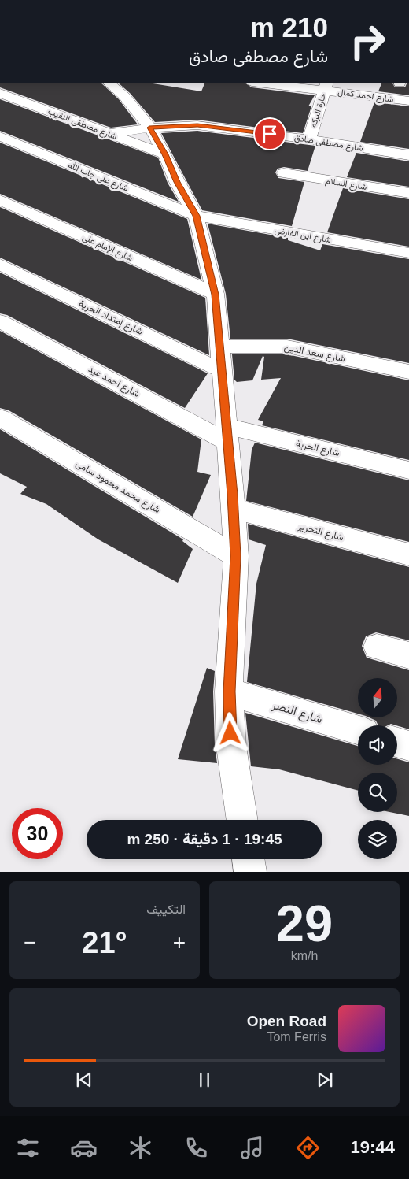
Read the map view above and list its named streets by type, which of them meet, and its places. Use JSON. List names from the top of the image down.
{
  "streets": {
    "street": [
      "شارع احمد كمال",
      "حارة البركه",
      "شارع مصطفى النقيب",
      "شارع مصطفى صادق",
      "شارع على جاب الله",
      "شارع السلام",
      "شارع ابن الفارض",
      "شارع الإمام على",
      "شارع إمتداد الحرية",
      "شارع سعد الدين",
      "شارع احمد عيد",
      "شارع الحرية",
      "شارع محمد محمود سامى",
      "شارع التحرير",
      "شارع النصر"
    ]
  },
  "crossings": [
    ["شارع احمد كمال", "حارة البركه"],
    ["حارة البركه", "شارع مصطفى صادق"],
    ["شارع مصطفى النقيب", "شارع مصطفى صادق"],
    ["شارع على جاب الله", "شارع ابن الفارض"],
    ["شارع احمد عيد", "شارع الحرية"]
  ],
  "north": "top",
  "page": {
    "turn": ["210 m", "شارع مصطفى صادق"],
    "limit": "30",
    "trip": "19:45 · 1 دقيقة · 250 m",
    "tile": [
      ["29", "km/h"],
      "التكييف"
    ],
    "heat": ["−", "21°", "+"],
    "song": ["Open Road", "Tom Ferris"],
    "tabs": "19:44"
  }
}
